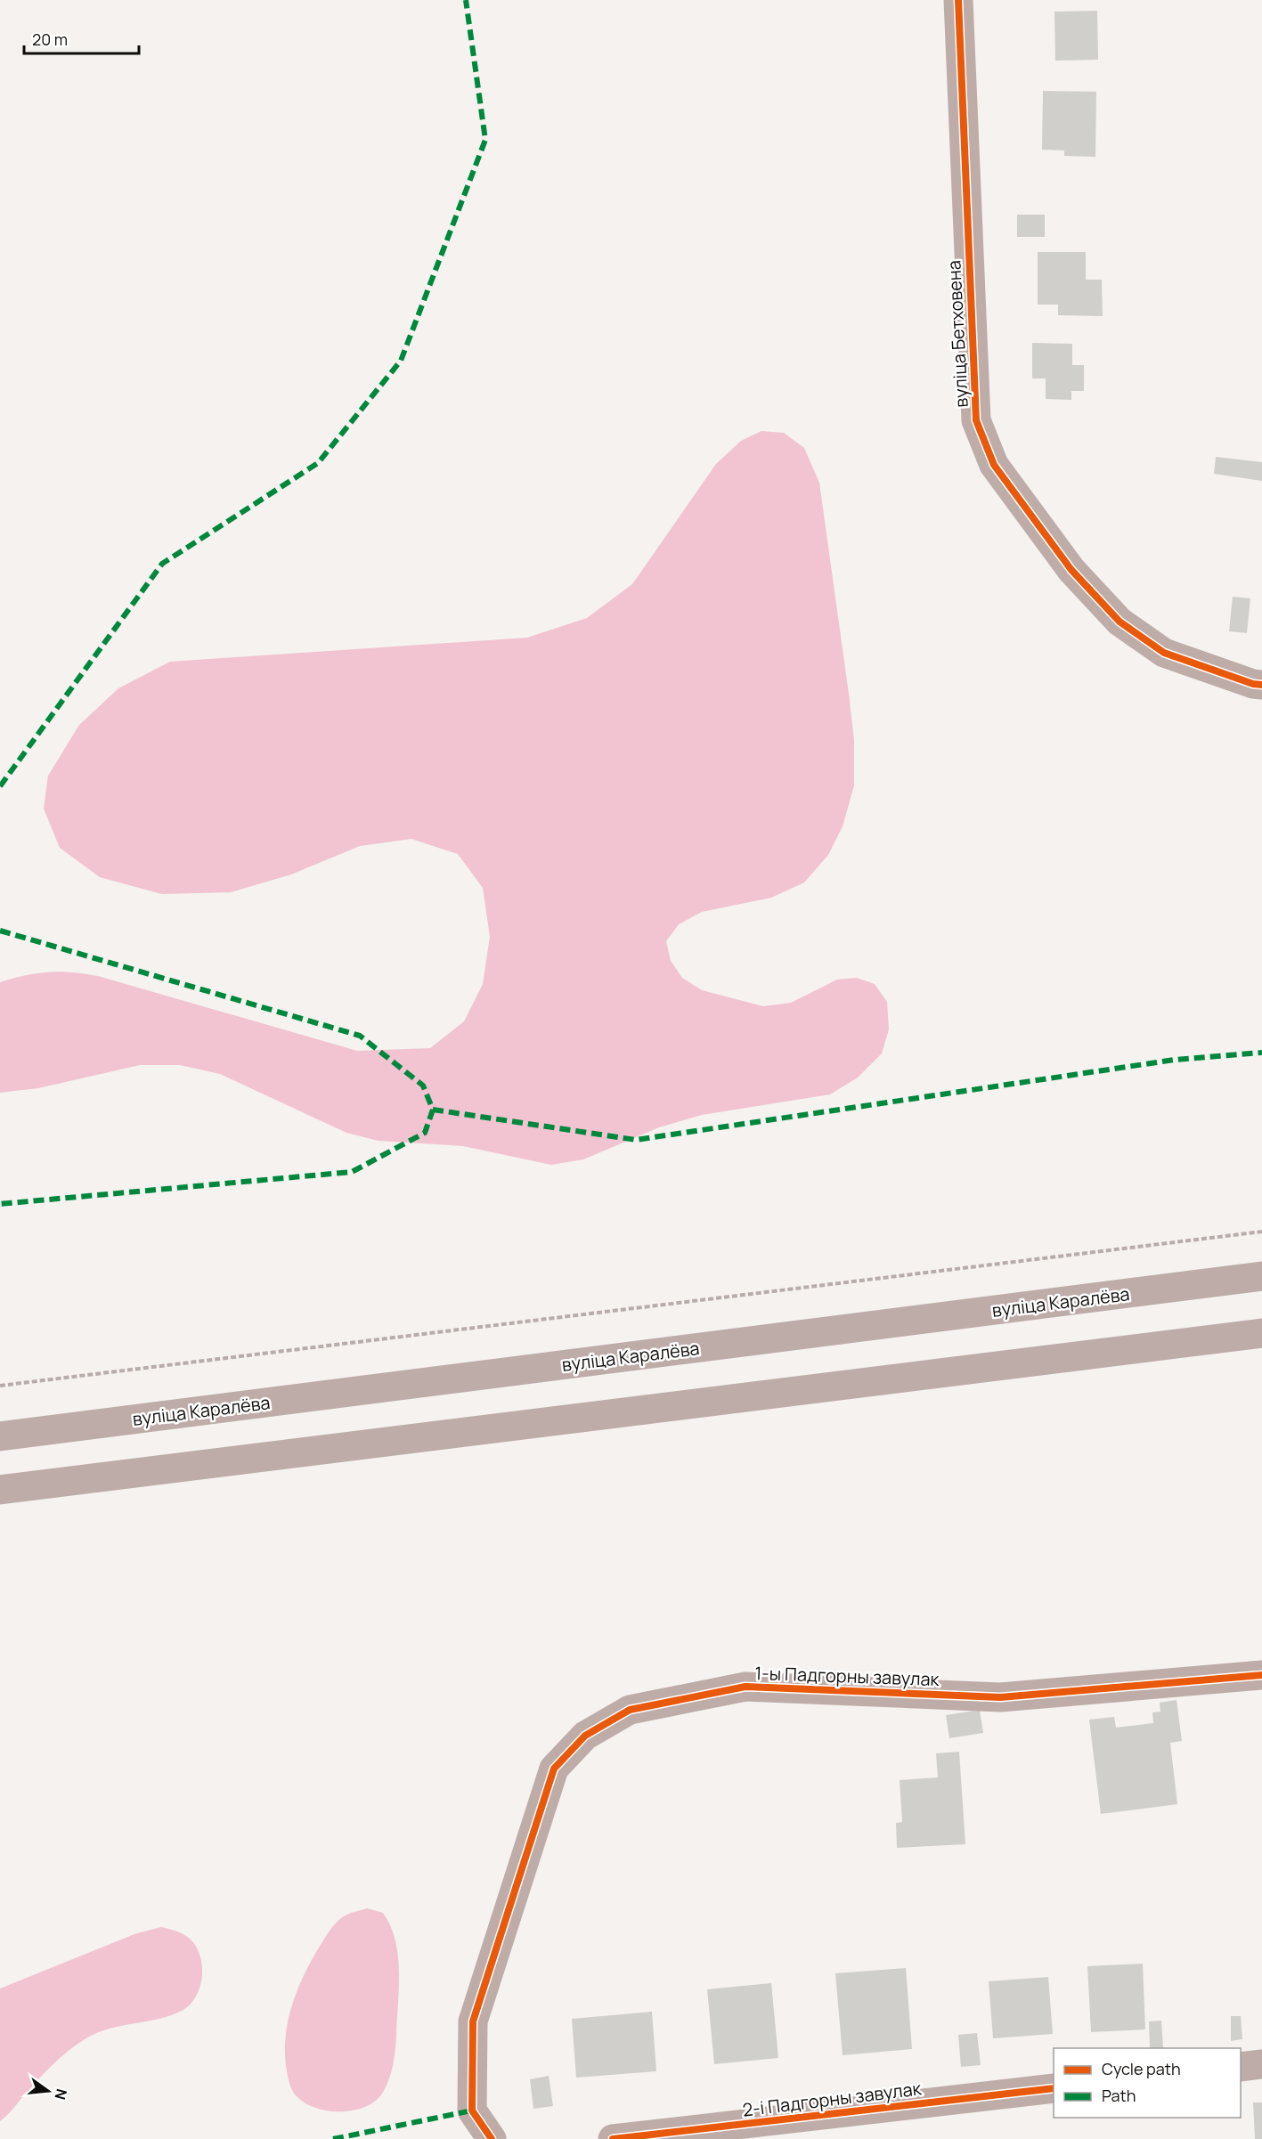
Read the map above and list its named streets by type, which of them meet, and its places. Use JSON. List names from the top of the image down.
{
  "streets": {
    "main road": ["вуліца Каралёва"],
    "street": ["вуліца Бетховена", "1-ы Падгорны завулак", "2-і Падгорны завулак"]
  },
  "legend": ["Cycle path", "Path"],
  "scale_bar": "20 m",
  "north": "right"
}
